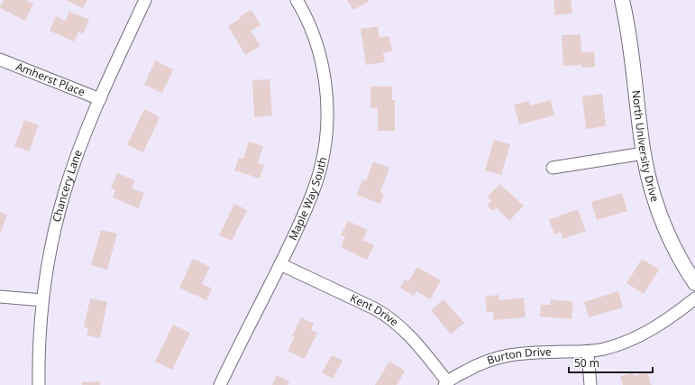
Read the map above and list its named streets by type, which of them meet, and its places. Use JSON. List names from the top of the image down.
{
  "streets": {
    "street": [
      "Amherst Place",
      "North University Drive",
      "Chancery Lane",
      "Maple Way South",
      "Kent Drive",
      "Burton Drive"
    ]
  },
  "crossings": [
    ["Amherst Place", "Chancery Lane"],
    ["Maple Way South", "Kent Drive"],
    ["Kent Drive", "Burton Drive"]
  ],
  "scale_bar": "50 m"
}
